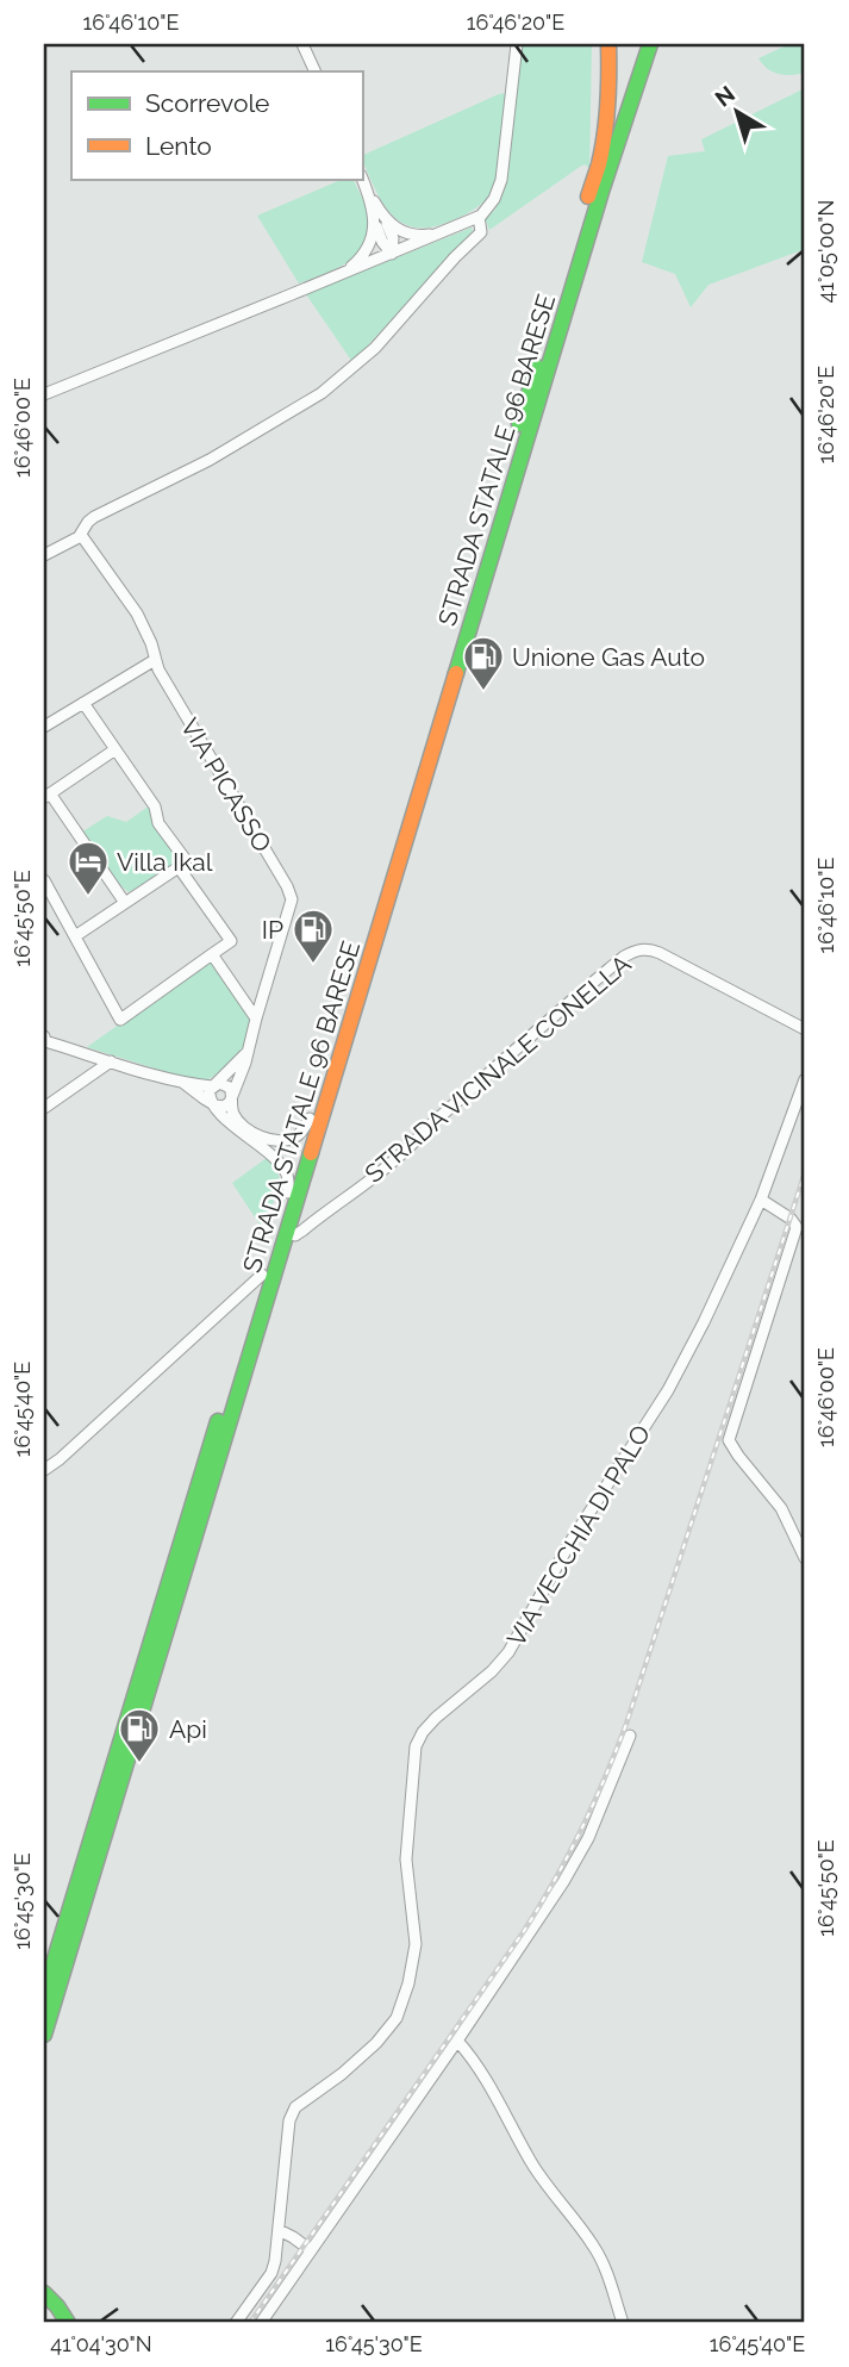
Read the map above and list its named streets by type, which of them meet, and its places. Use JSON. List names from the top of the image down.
{
  "streets": {
    "main road": ["STRADA STATALE 96 BARESE"],
    "street": ["VIA PICASSO", "STRADA VICINALE CONELLA", "VIA VECCHIA DI PALO"]
  },
  "crossings": [
    ["STRADA STATALE 96 BARESE", "STRADA VICINALE CONELLA"]
  ],
  "places": {
    "fuel station": ["Unione Gas Auto", "IP", "Api"],
    "hotel": ["Villa Ikal"]
  },
  "legend": ["Scorrevole", "Lento"],
  "north": "top left",
  "coordinates": [
    "16°46'10\"E",
    "16°46'20\"E",
    "41°05'00\"N",
    "16°46'00\"E",
    "16°45'50\"E",
    "16°45'40\"E",
    "16°45'30\"E",
    "41°04'30\"N"
  ]
}
